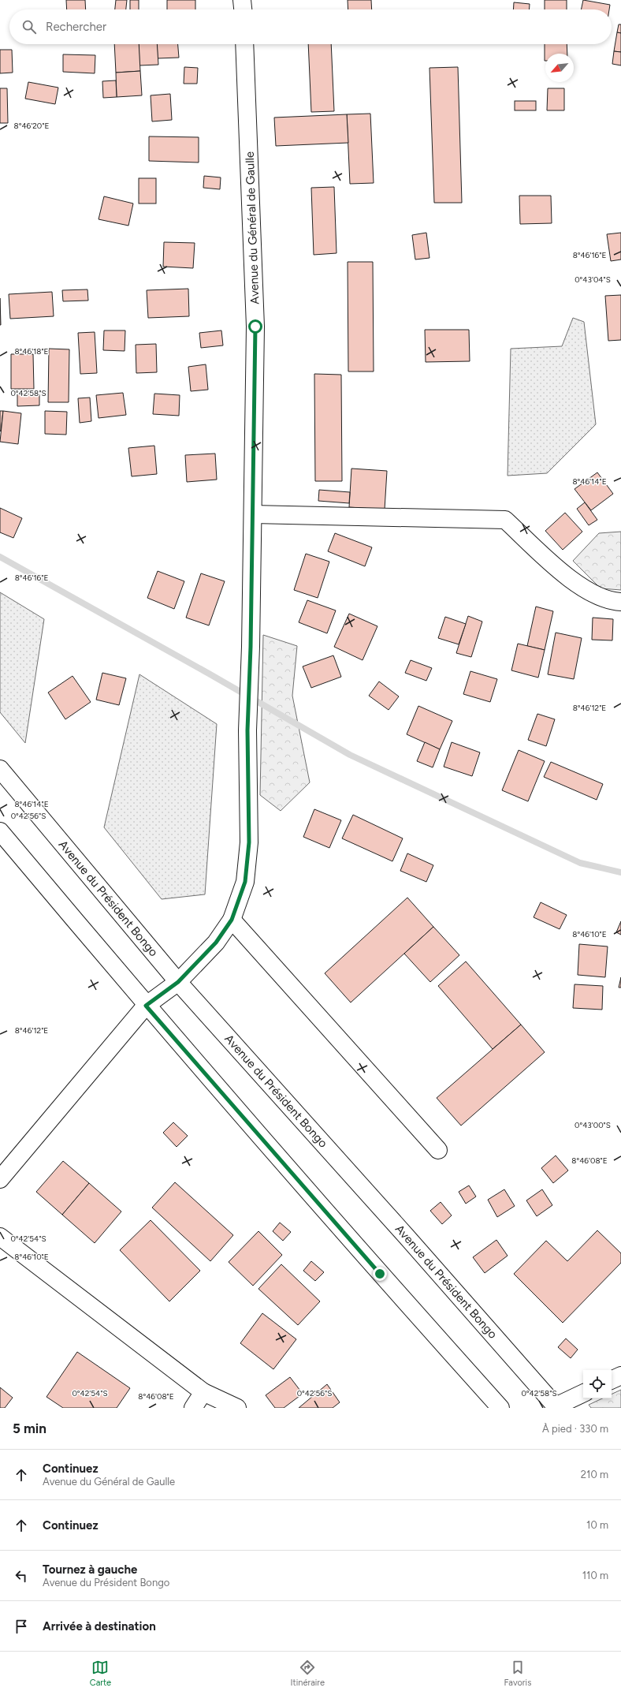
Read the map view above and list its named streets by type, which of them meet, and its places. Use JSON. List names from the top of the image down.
{
  "streets": {
    "street": ["Avenue du Général de Gaulle", "Avenue du Président Bongo"]
  },
  "crossings": [
    ["Avenue du Général de Gaulle", "Avenue du Président Bongo"]
  ],
  "north": "bottom left",
  "page": {
    "search": "Rechercher",
    "heading": ["5 min", "À pied · 330 m"],
    "list": [
      ["Continuez", "Avenue du Général de Gaulle", "210 m"],
      ["Continuez", "10 m"],
      ["Tournez à gauche", "Avenue du Président Bongo", "110 m"],
      "Arrivée à destination"
    ],
    "nav": ["Carte", "Itinéraire", "Favoris"]
  },
  "coordinates": [
    "8°46'20\"E",
    "8°46'16\"E",
    "0°43'04\"S",
    "8°46'18\"E",
    "0°42'58\"S",
    "8°46'14\"E",
    "8°46'12\"E",
    "0°42'56\"S",
    "8°46'10\"E",
    "0°43'00\"S",
    "8°46'08\"E",
    "0°42'54\"S"
  ]
}
